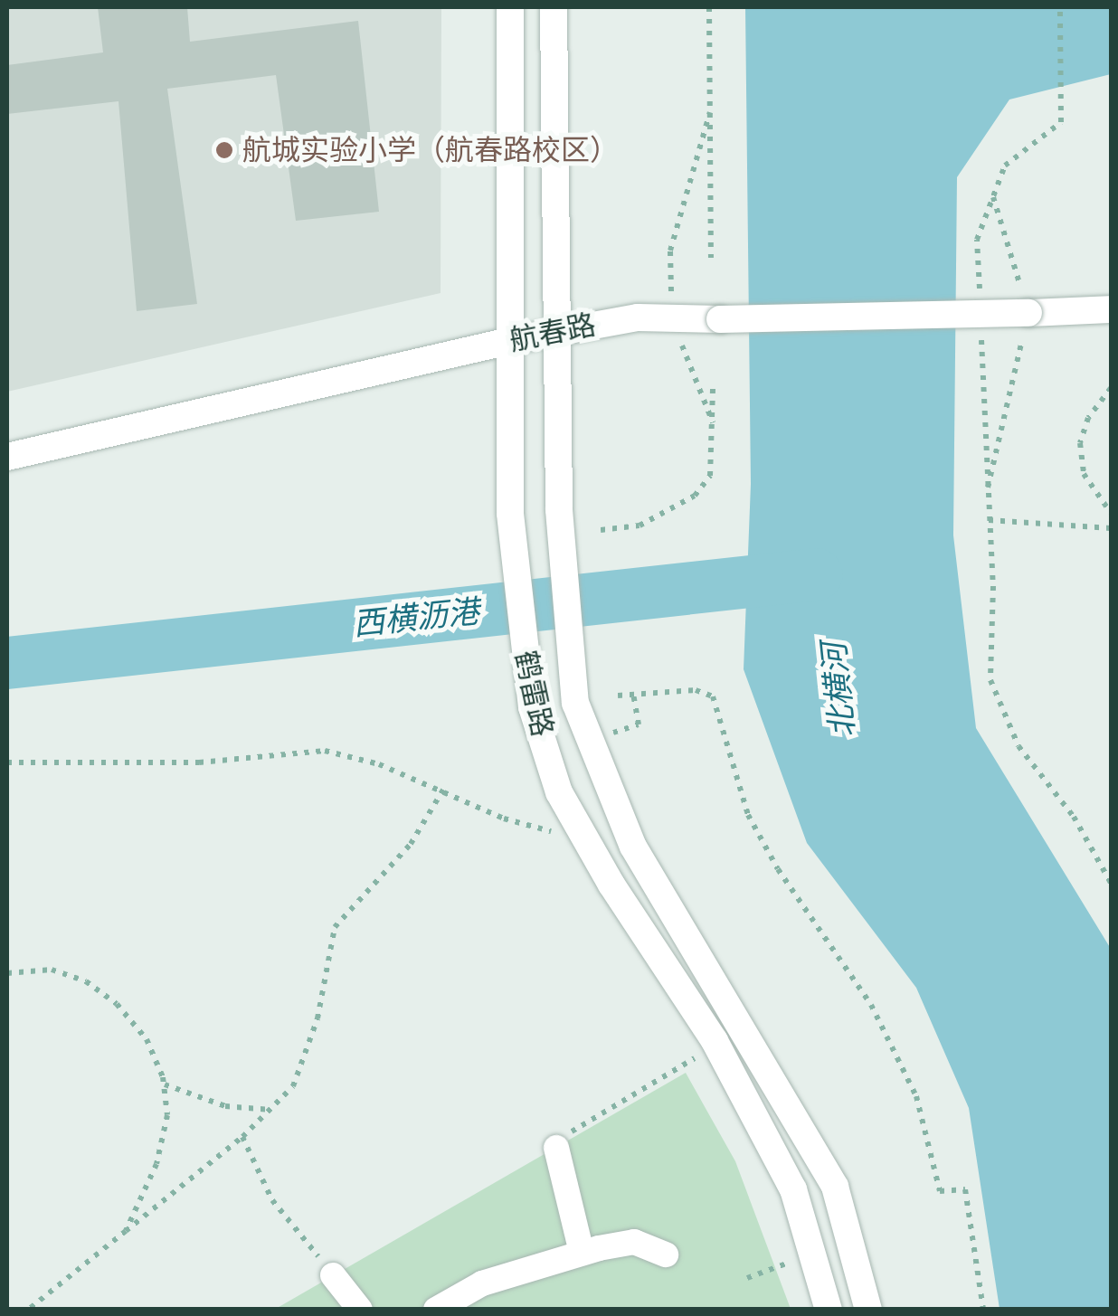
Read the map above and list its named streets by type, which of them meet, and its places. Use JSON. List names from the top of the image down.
{
  "streets": {
    "street": ["航春路", "鹤雷路"]
  },
  "crossings": [
    ["航春路", "鹤雷路"]
  ],
  "water": ["西横沥港", "北横河"],
  "places": ["航城实验小学（航春路校区）"]
}
